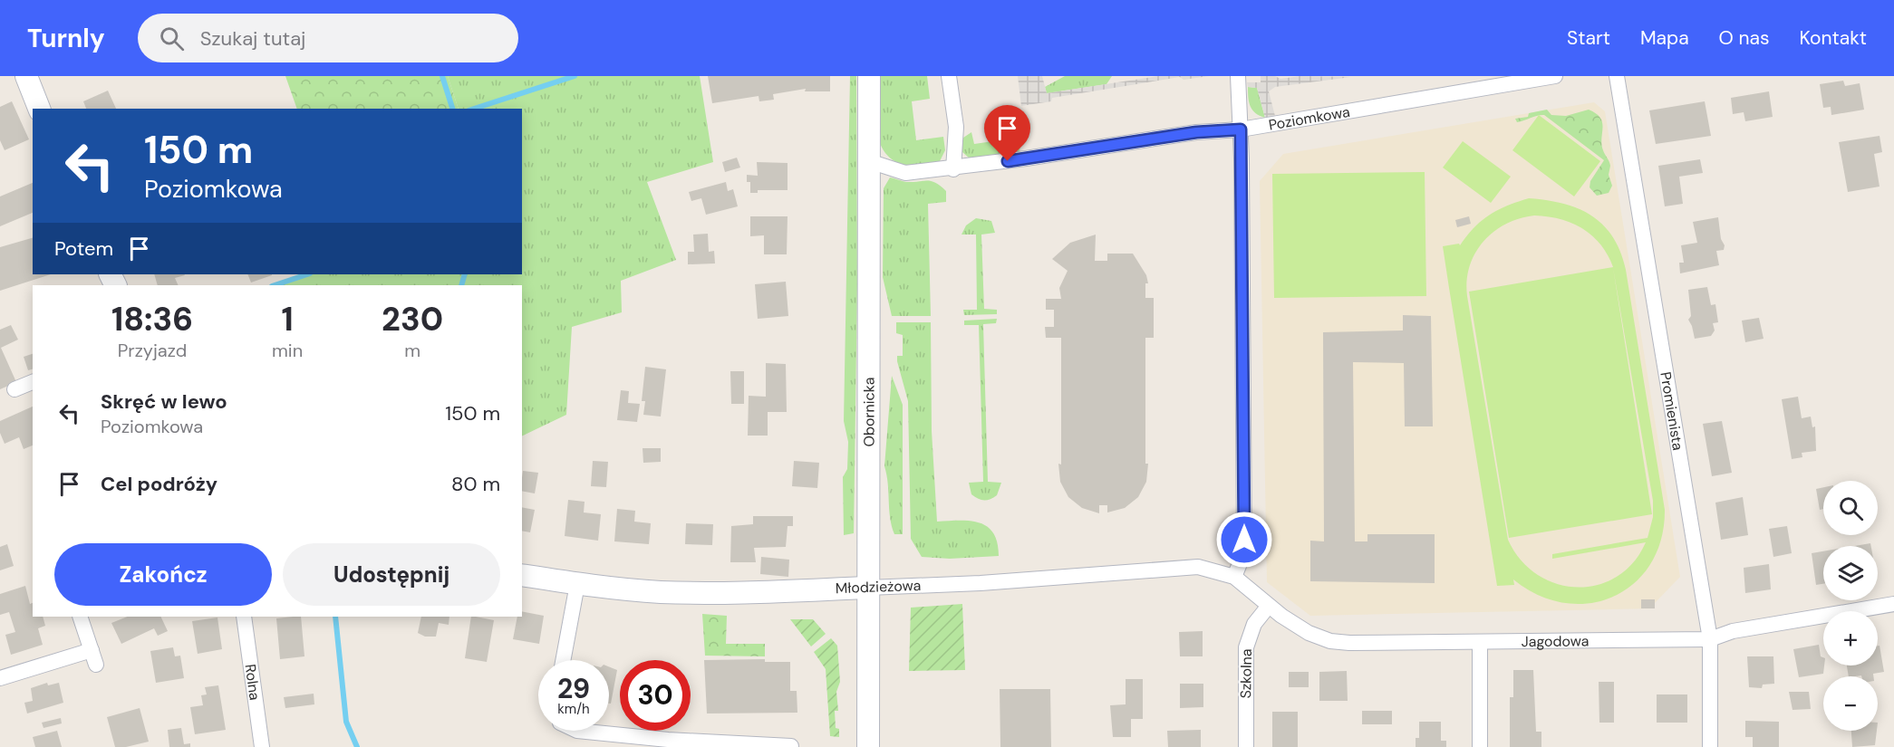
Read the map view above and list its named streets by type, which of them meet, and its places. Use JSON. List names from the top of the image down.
{
  "streets": {
    "main road": ["Obornicka", "Młodzieżowa"],
    "street": [
      "Poziomkowa",
      "Promienista",
      "Jagodowa",
      "Szkolna",
      "Rolna"
    ]
  },
  "crossings": [
    ["Poziomkowa", "Obornicka"],
    ["Promienista", "Jagodowa"],
    ["Obornicka", "Młodzieżowa"],
    ["Młodzieżowa", "Jagodowa"],
    ["Jagodowa", "Szkolna"]
  ],
  "page": {
    "header": "Turnly",
    "search": "Szukaj tutaj",
    "nav": [
      "Start",
      "Mapa",
      "O nas",
      "Kontakt"
    ],
    "turn": ["150 m", "Poziomkowa"],
    "then": "Potem",
    "eta": [
      "18:36",
      "Przyjazd",
      "1",
      "min",
      "230",
      "m"
    ],
    "list": [
      {
        "name": "Skręć w lewo",
        "note": "Poziomkowa",
        "value": "150 m"
      },
      {
        "name": "Cel podróży",
        "value": "80 m"
      }
    ],
    "map_buttons": ["+", "−"],
    "buttons": ["Zakończ", "Udostępnij"],
    "speed": "29 km/h",
    "limit": "30"
  }
}
